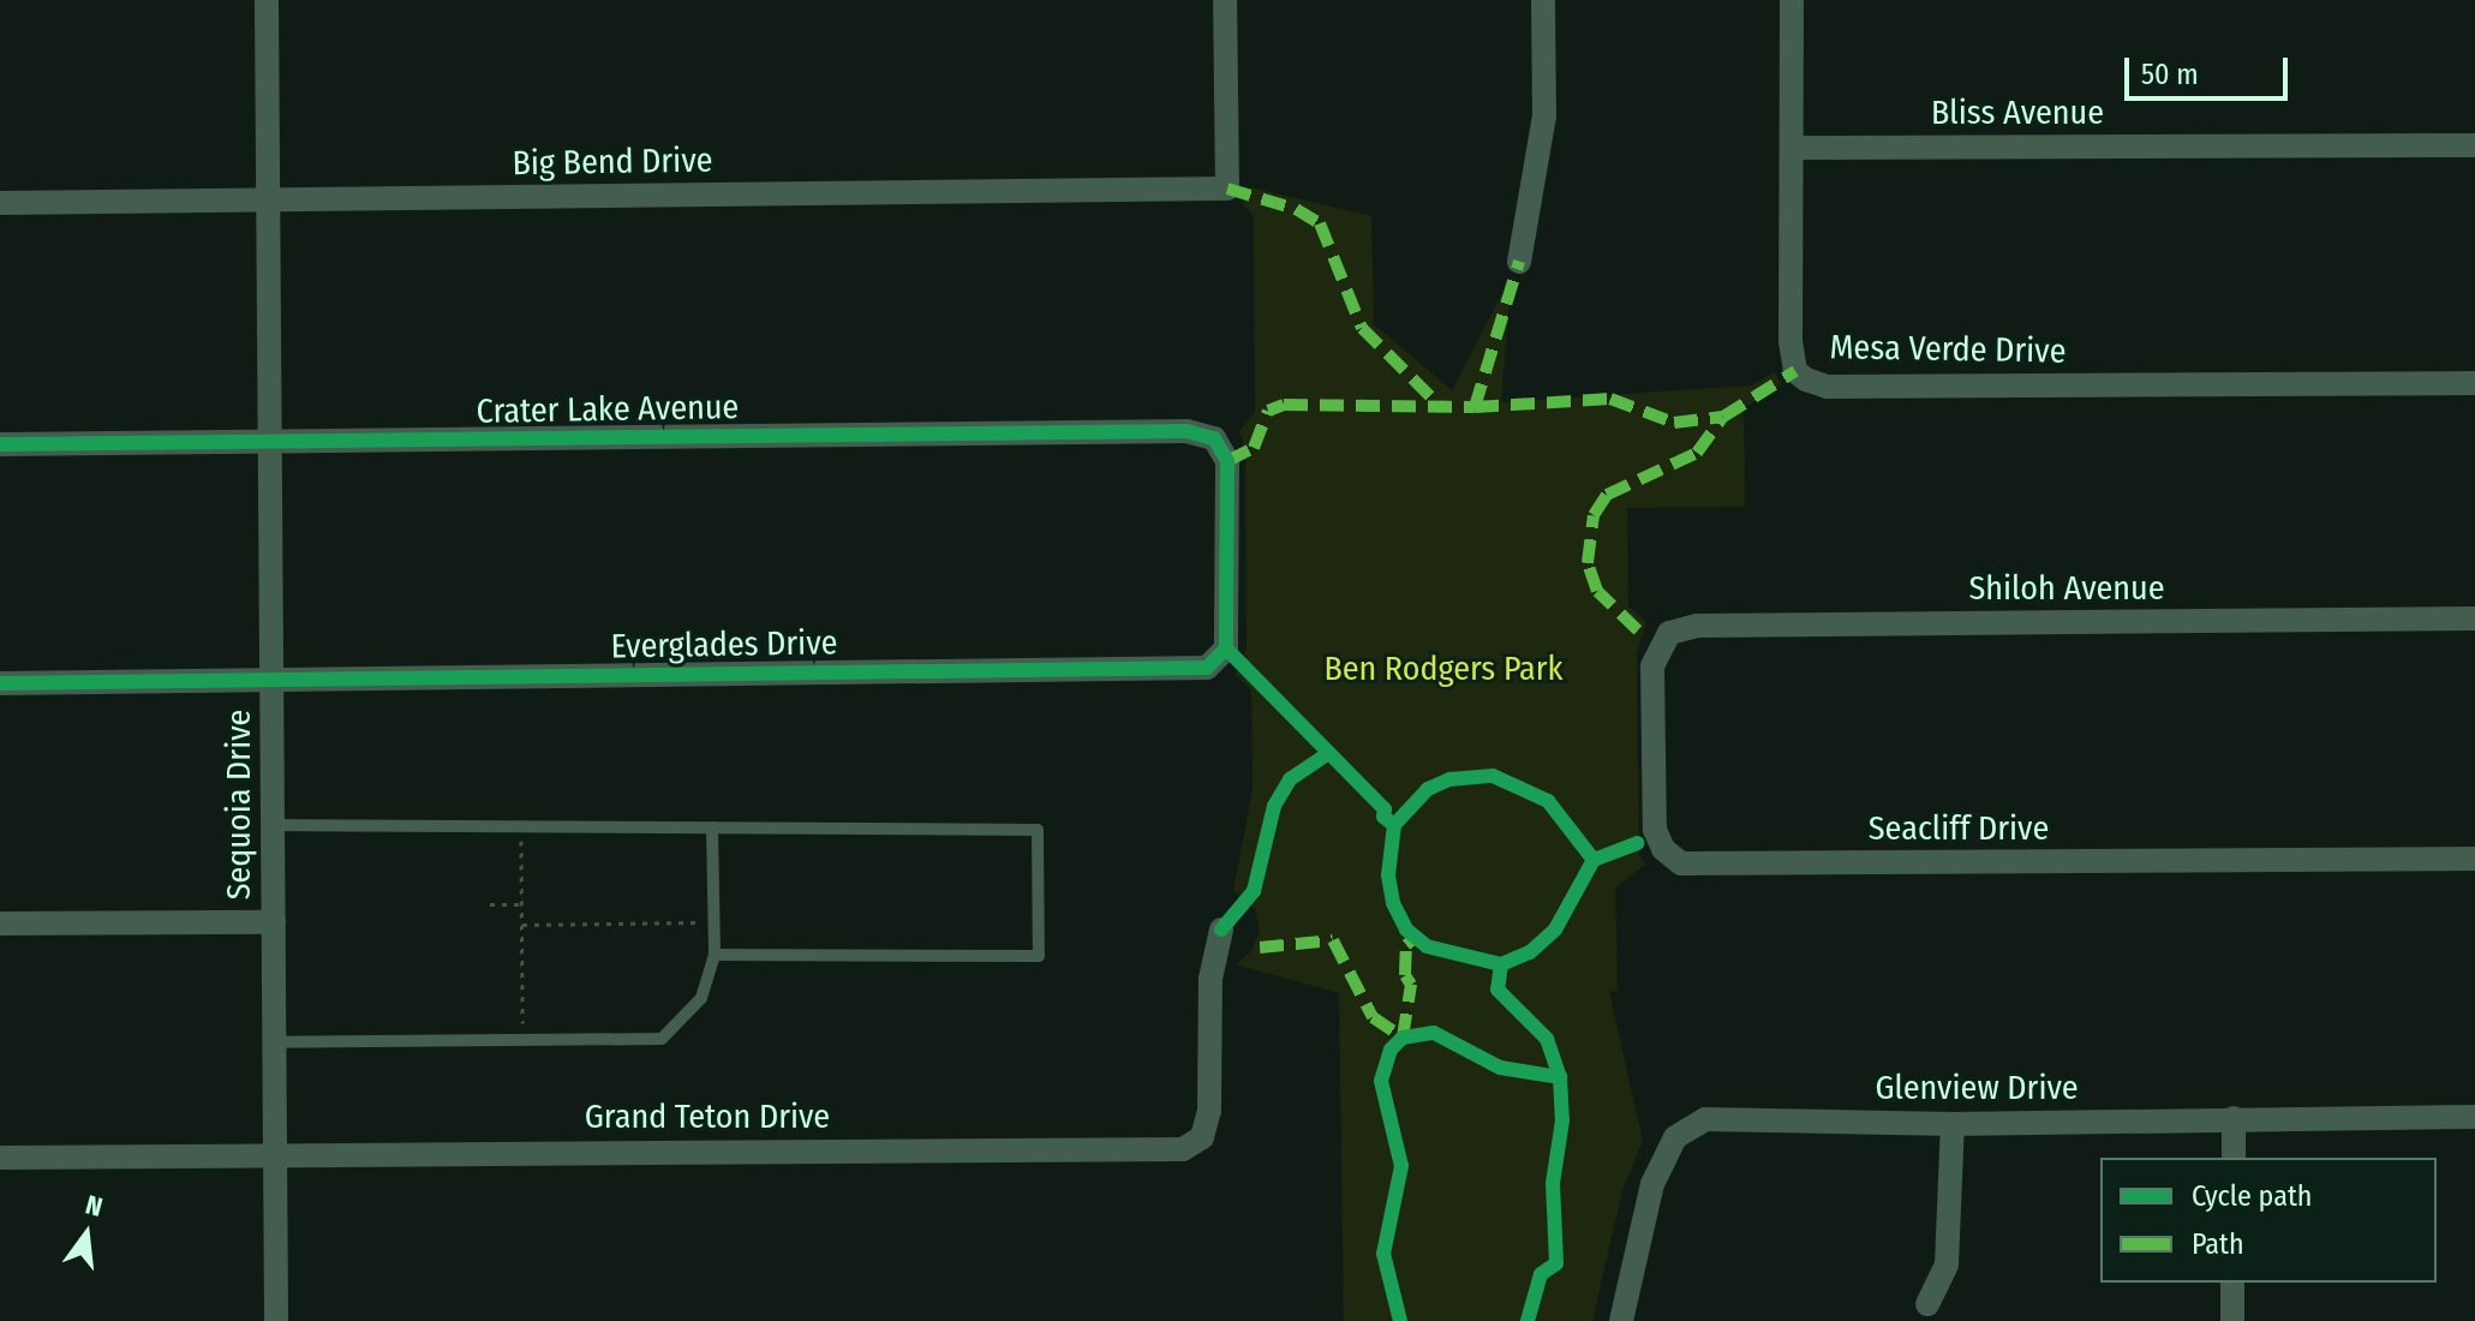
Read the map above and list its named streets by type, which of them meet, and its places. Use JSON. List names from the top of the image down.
{
  "streets": {
    "street": [
      "Bliss Avenue",
      "Big Bend Drive",
      "Mesa Verde Drive",
      "Crater Lake Avenue",
      "Shiloh Avenue",
      "Everglades Drive",
      "Sequoia Drive",
      "Seacliff Drive",
      "Glenview Drive",
      "Grand Teton Drive"
    ]
  },
  "crossings": [
    ["Bliss Avenue", "Mesa Verde Drive"],
    ["Big Bend Drive", "Sequoia Drive"],
    ["Crater Lake Avenue", "Everglades Drive"],
    ["Crater Lake Avenue", "Sequoia Drive"],
    ["Shiloh Avenue", "Seacliff Drive"],
    ["Everglades Drive", "Sequoia Drive"],
    ["Sequoia Drive", "Grand Teton Drive"]
  ],
  "parks": ["Ben Rodgers Park"],
  "legend": ["Cycle path", "Path"],
  "scale_bar": "50 m",
  "north": "top"
}
